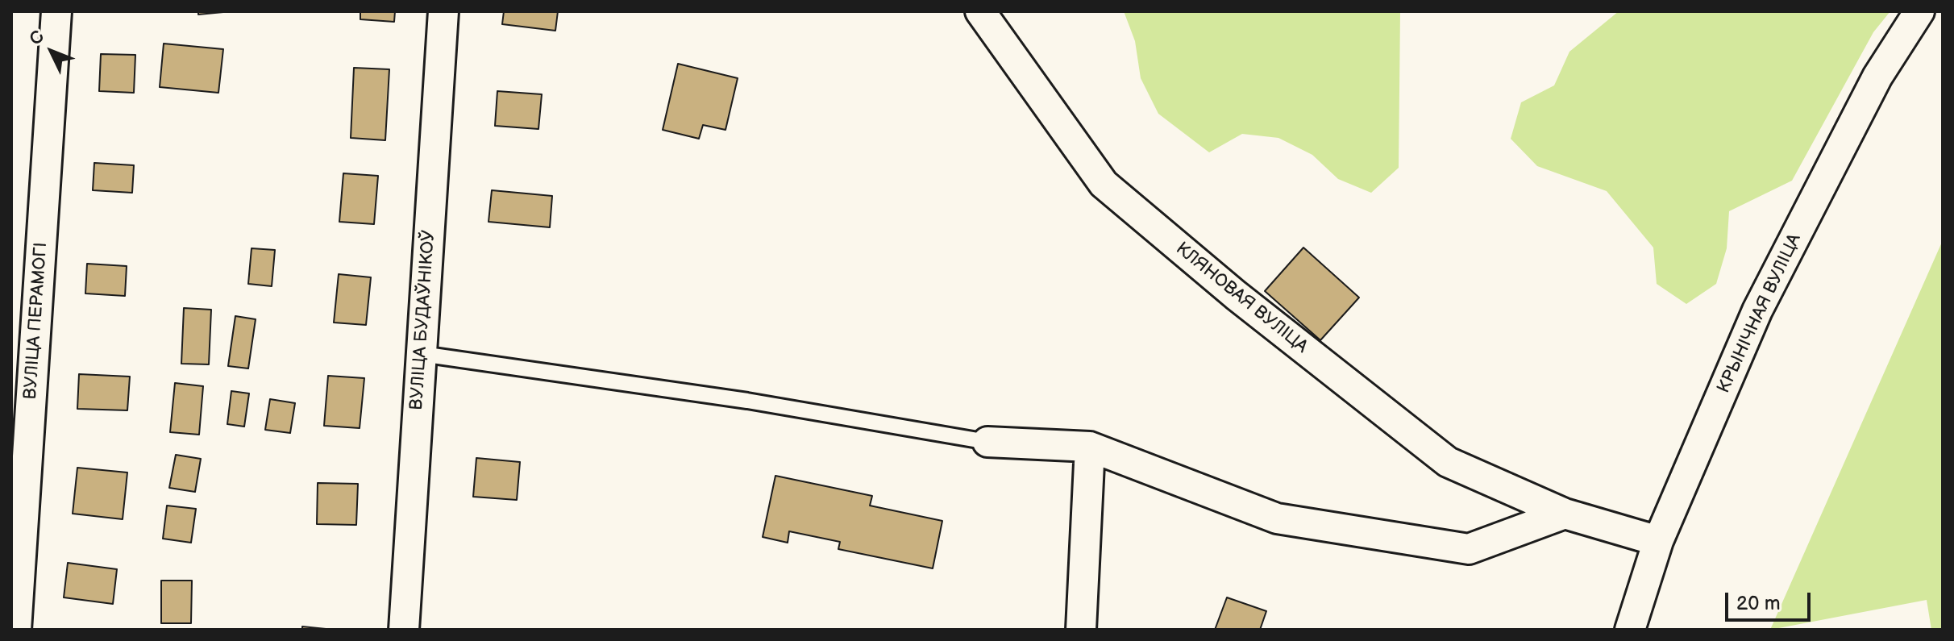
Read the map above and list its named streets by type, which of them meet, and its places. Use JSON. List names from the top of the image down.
{
  "streets": {
    "street": [
      "КЛЯНОВАЯ ВУЛІЦА",
      "КРЫНІЧНАЯ ВУЛІЦА",
      "ВУЛІЦА БУДАЎНІКОЎ",
      "ВУЛІЦА ПЕРАМОГІ"
    ]
  },
  "crossings": [
    ["КЛЯНОВАЯ ВУЛІЦА", "КРЫНІЧНАЯ ВУЛІЦА"]
  ],
  "scale_bar": "20 m",
  "north": "top left"
}
